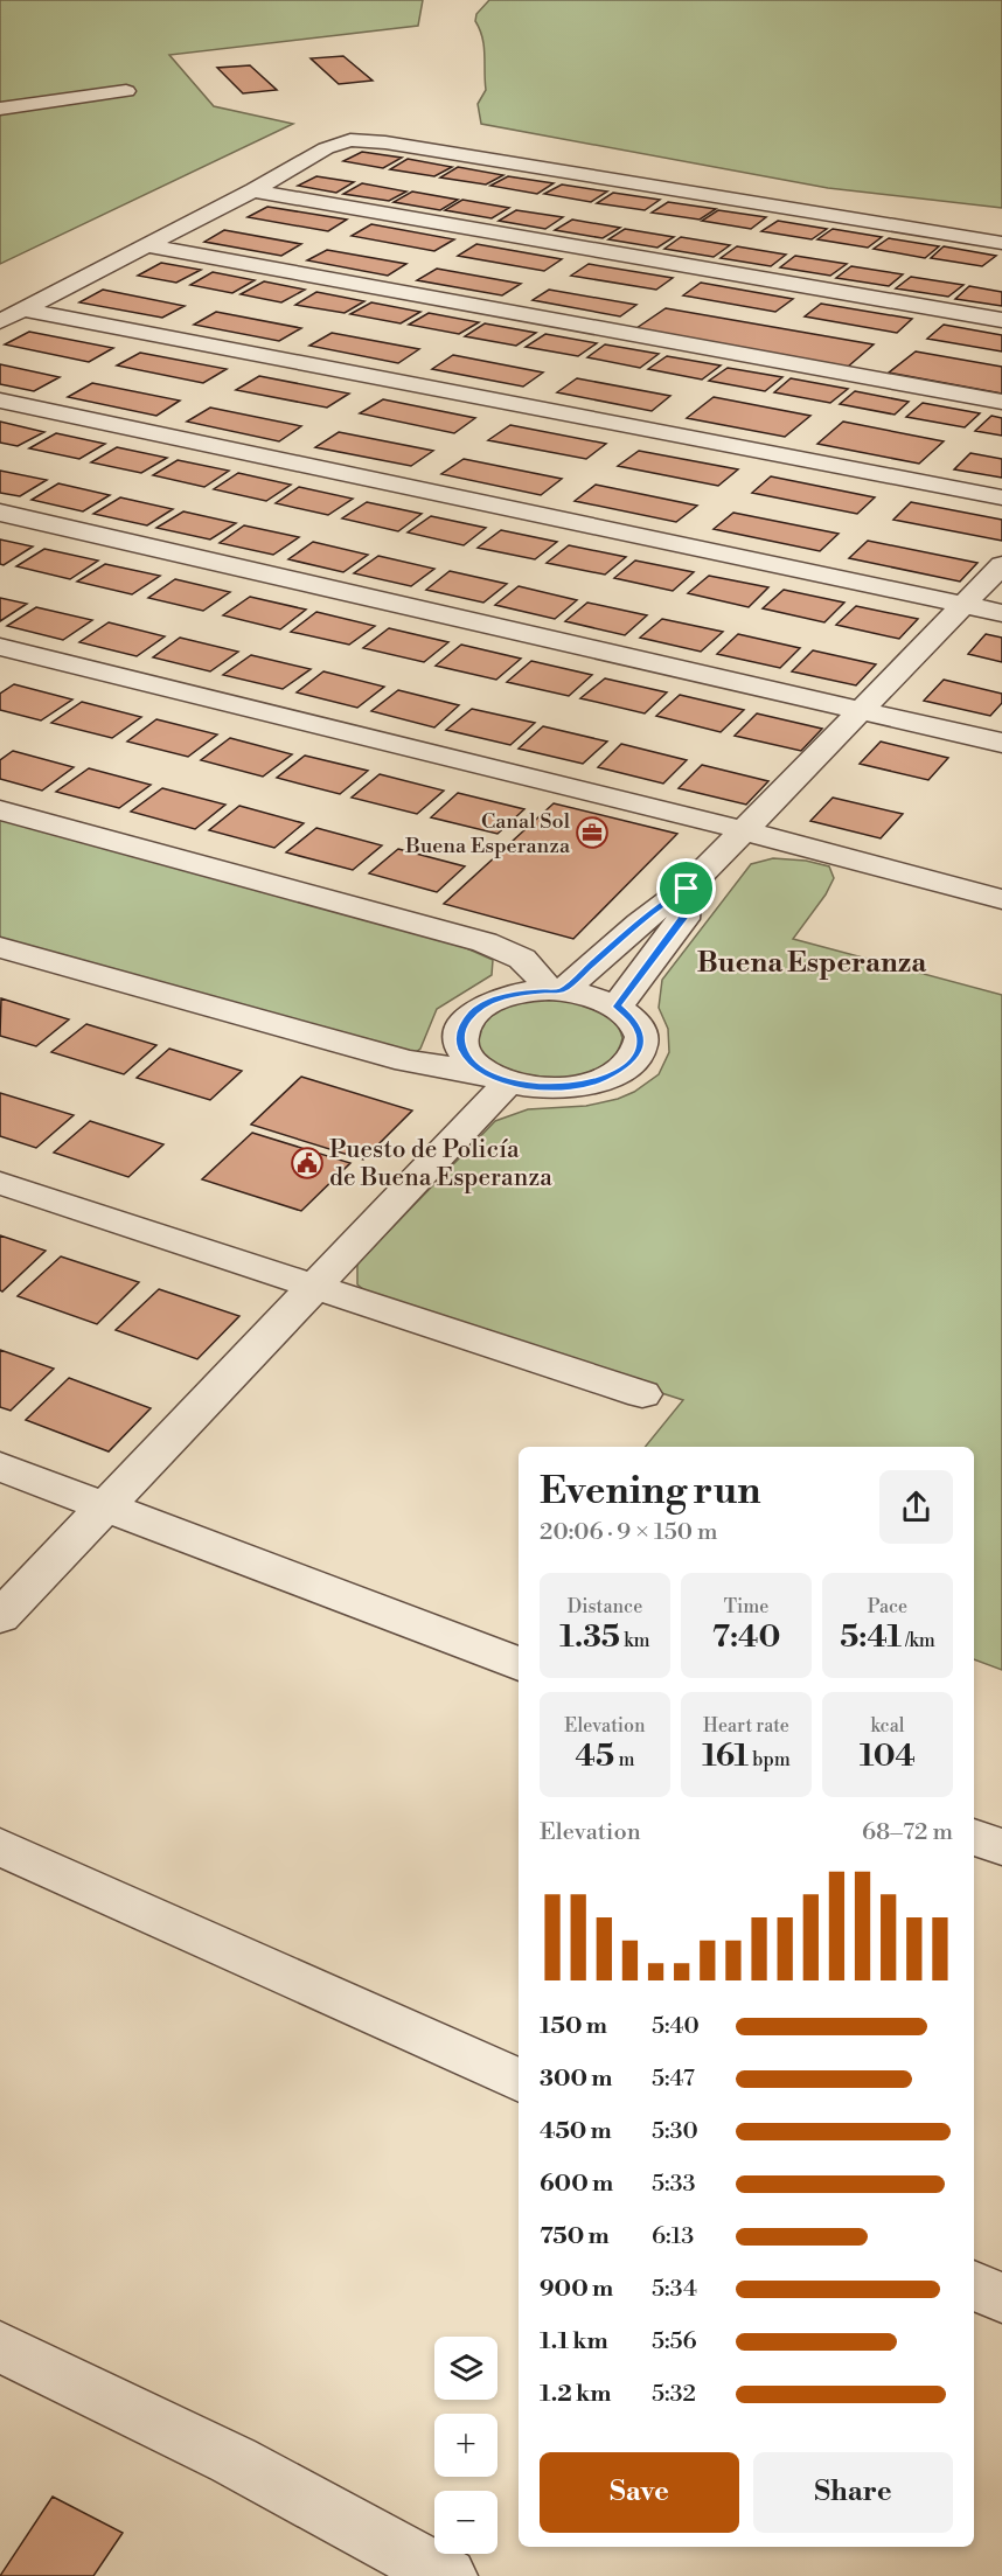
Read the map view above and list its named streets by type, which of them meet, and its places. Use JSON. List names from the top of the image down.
{
  "districts": ["Buena Esperanza"],
  "places": {
    "office": ["Canal Sol Buena Esperanza"],
    "public building": ["Puesto de Policía de Buena Esperanza"]
  },
  "page": {
    "heading": ["Evening run", "20:06 · 9 × 150 m"],
    "stats": [
      ["Distance", "1.35 km"],
      ["Time", "7:40"],
      ["Pace", "5:41 /km"],
      ["Elevation", "45 m"],
      ["Heart rate", "161 bpm"],
      ["kcal", "104"]
    ],
    "chart": ["Elevation", "68–72 m"],
    "list": [
      {
        "name": "150 m",
        "note": "5:40"
      },
      {
        "name": "300 m",
        "note": "5:47"
      },
      {
        "name": "450 m",
        "note": "5:30"
      },
      {
        "name": "600 m",
        "note": "5:33"
      },
      {
        "name": "750 m",
        "note": "6:13"
      },
      {
        "name": "900 m",
        "note": "5:34"
      },
      {
        "name": "1.1 km",
        "note": "5:56"
      },
      {
        "name": "1.2 km",
        "note": "5:32"
      }
    ],
    "map_buttons": ["+", "−"],
    "buttons": ["Save", "Share"]
  }
}
